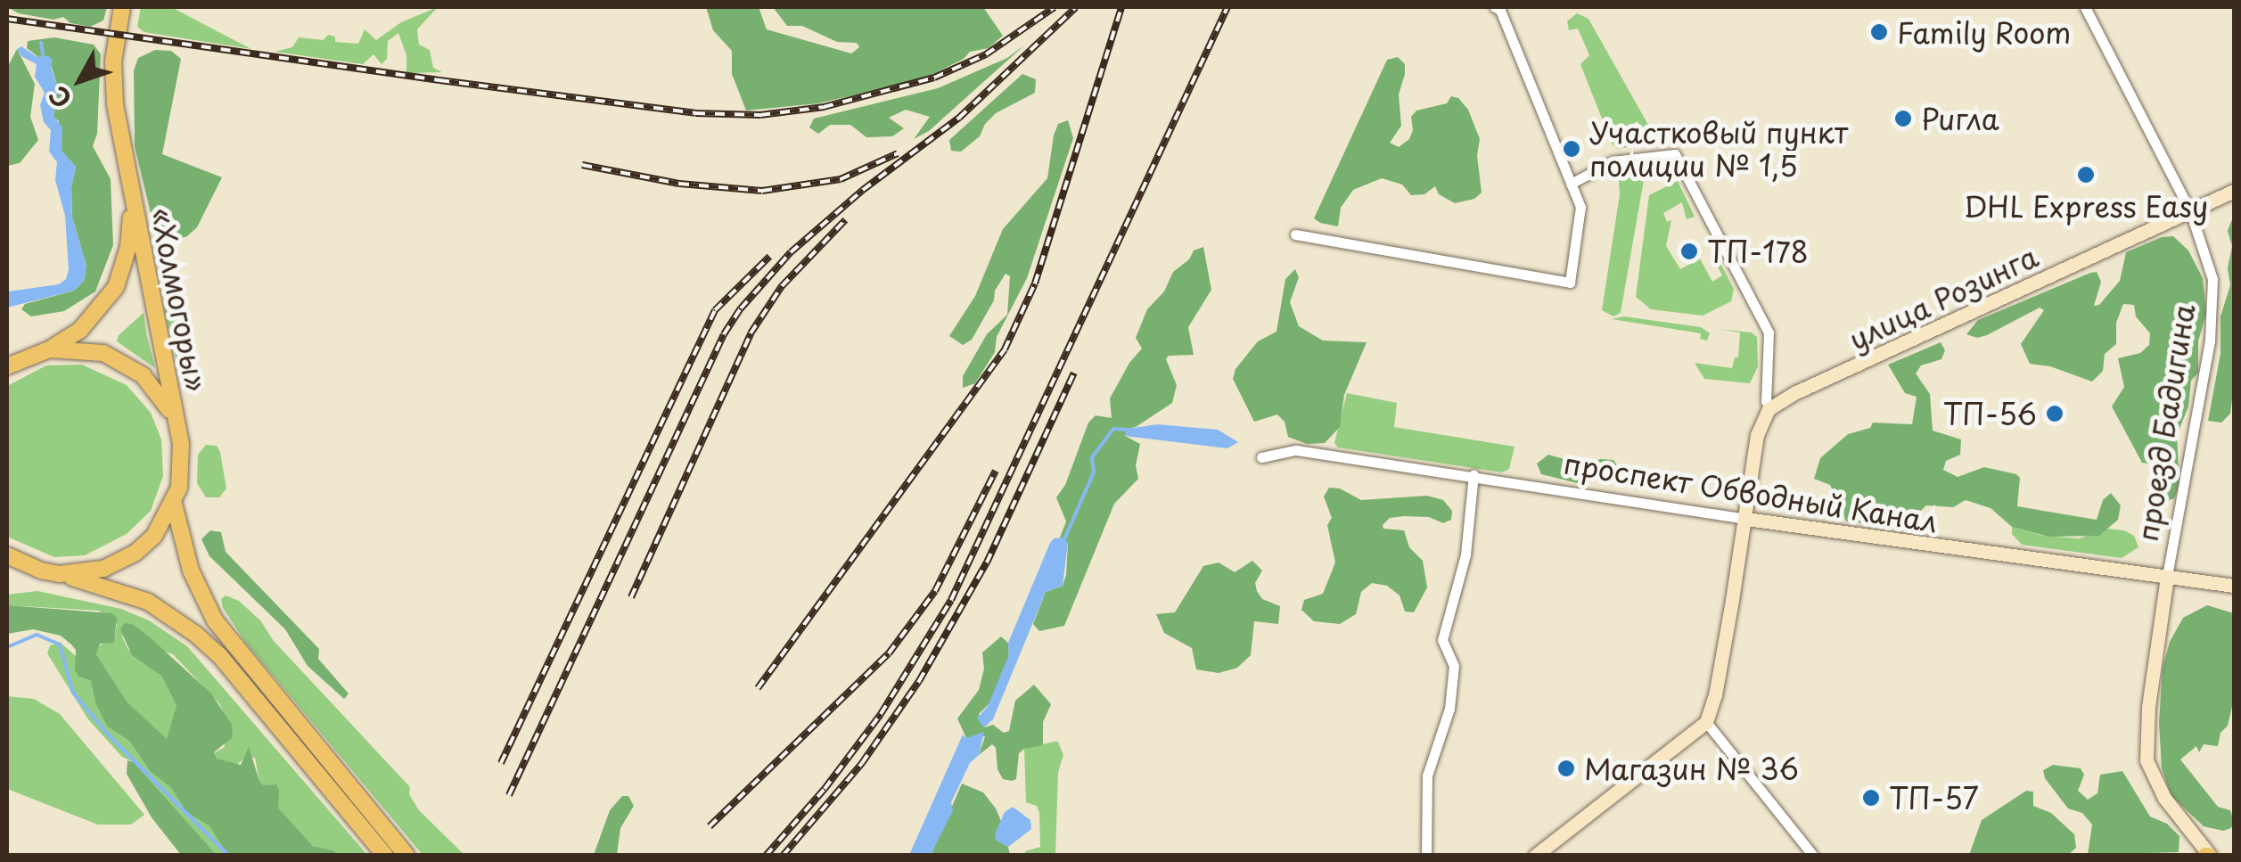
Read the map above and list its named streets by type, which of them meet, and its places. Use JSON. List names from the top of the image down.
{
  "streets": {
    "main road": ["«Холмогоры»"],
    "street": ["улица Розинга", "проезд Бадигина", "проспект Обводный Канал"]
  },
  "crossings": [
    ["улица Розинга", "проезд Бадигина"],
    ["проезд Бадигина", "проспект Обводный Канал"]
  ],
  "places": [
    "Family Room",
    "Ригла",
    "Участковый пункт полиции № 1,5",
    "DHL Express Easy",
    "ТП-178",
    "ТП-56",
    "Магазин № 36",
    "ТП-57"
  ],
  "north": "bottom left"
}
